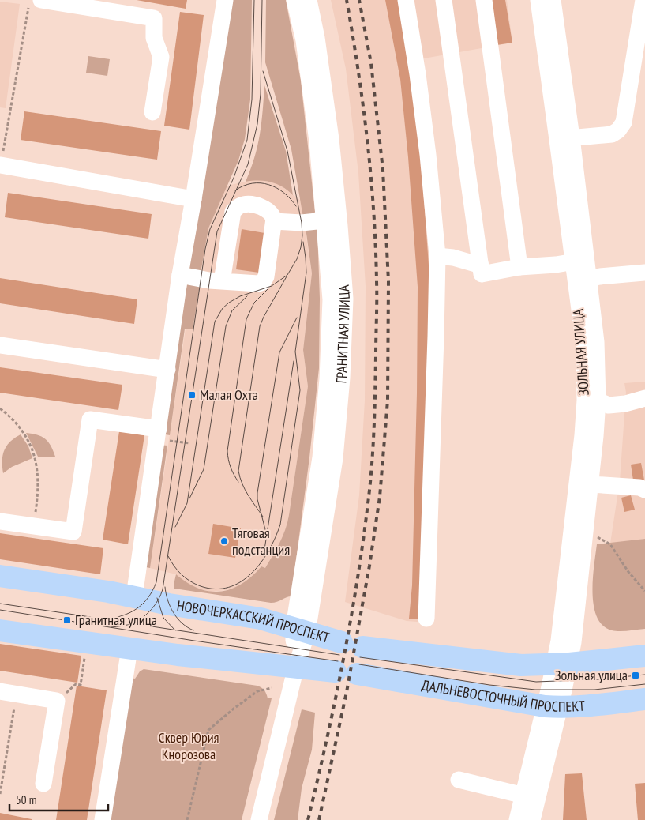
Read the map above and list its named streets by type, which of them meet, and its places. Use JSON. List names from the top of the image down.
{
  "streets": {
    "main road": ["НОВОЧЕРКАССКИЙ ПРОСПЕКТ", "ДАЛЬНЕВОСТОЧНЫЙ ПРОСПЕКТ"],
    "street": ["ГРАНИТНАЯ УЛИЦА", "ЗОЛЬНАЯ УЛИЦА"]
  },
  "crossings": [
    ["ГРАНИТНАЯ УЛИЦА", "НОВОЧЕРКАССКИЙ ПРОСПЕКТ"],
    ["ЗОЛЬНАЯ УЛИЦА", "ДАЛЬНЕВОСТОЧНЫЙ ПРОСПЕКТ"]
  ],
  "parks": ["Сквер Юрия Кнорозова"],
  "places": {
    "transit": ["Малая Охта", "Гранитная улица", "Зольная улица"],
    "other": ["Тяговая подстанция"]
  },
  "scale_bar": "50 m"
}
